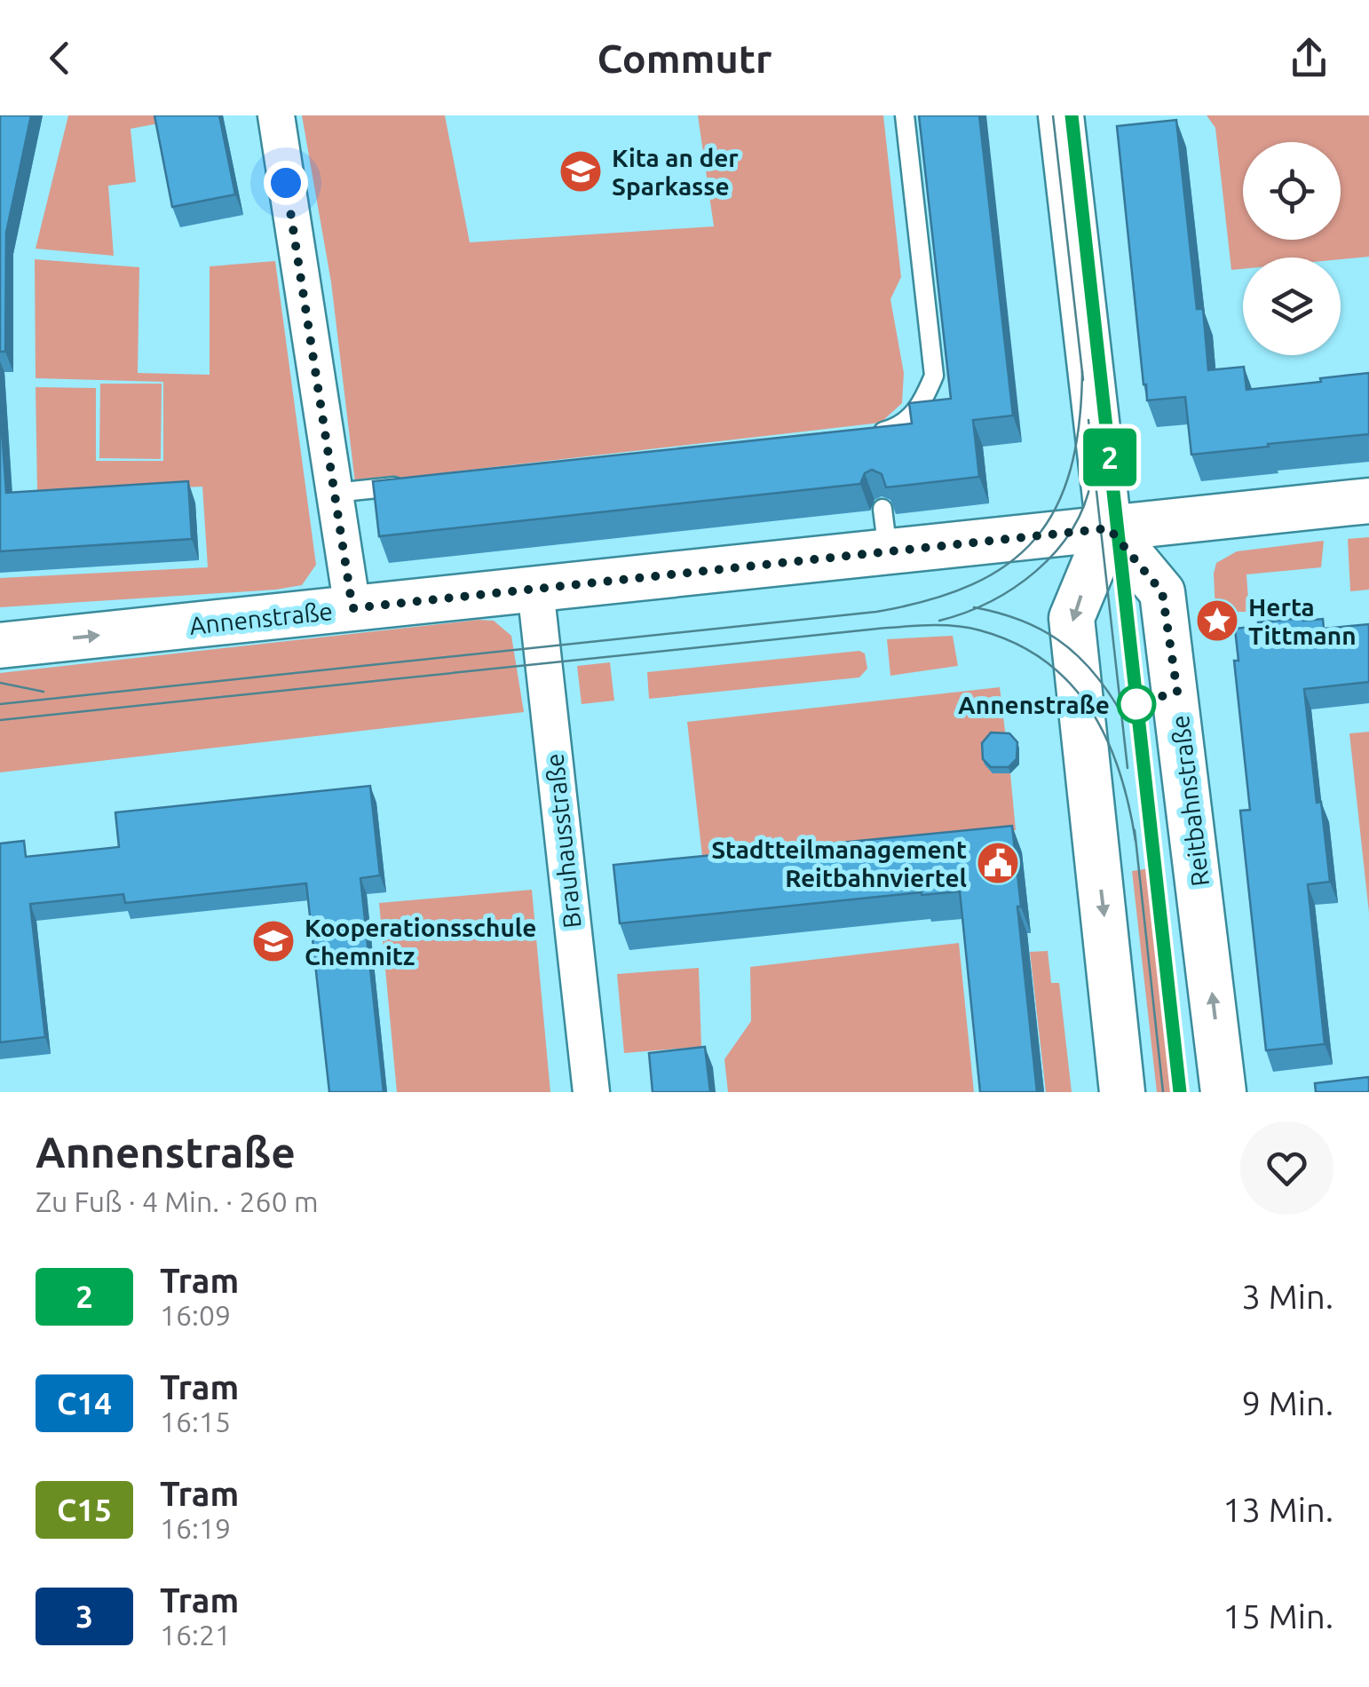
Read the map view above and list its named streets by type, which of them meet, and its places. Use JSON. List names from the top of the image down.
{
  "streets": {
    "street": ["Annenstraße", "Reitbahnstraße", "Brauhausstraße"]
  },
  "crossings": [
    ["Annenstraße", "Reitbahnstraße"],
    ["Annenstraße", "Brauhausstraße"]
  ],
  "places": {
    "school or university": ["Kita an der Sparkasse", "Kooperationsschule Chemnitz"],
    "place": ["Herta Tittmann"],
    "other": ["Annenstraße"],
    "public building": ["Stadtteilmanagement Reitbahnviertel"]
  },
  "lines": ["tram line 2"],
  "page": {
    "header": "Commutr",
    "on_map": "2",
    "heading": ["Annenstraße", "Zu Fuß · 4 Min. · 260 m"],
    "list": [
      {
        "mark": "2",
        "name": "Tram",
        "note": "16:09",
        "value": "3 Min."
      },
      {
        "mark": "C14",
        "name": "Tram",
        "note": "16:15",
        "value": "9 Min."
      },
      {
        "mark": "C15",
        "name": "Tram",
        "note": "16:19",
        "value": "13 Min."
      },
      {
        "mark": "3",
        "name": "Tram",
        "note": "16:21",
        "value": "15 Min."
      }
    ]
  }
}
